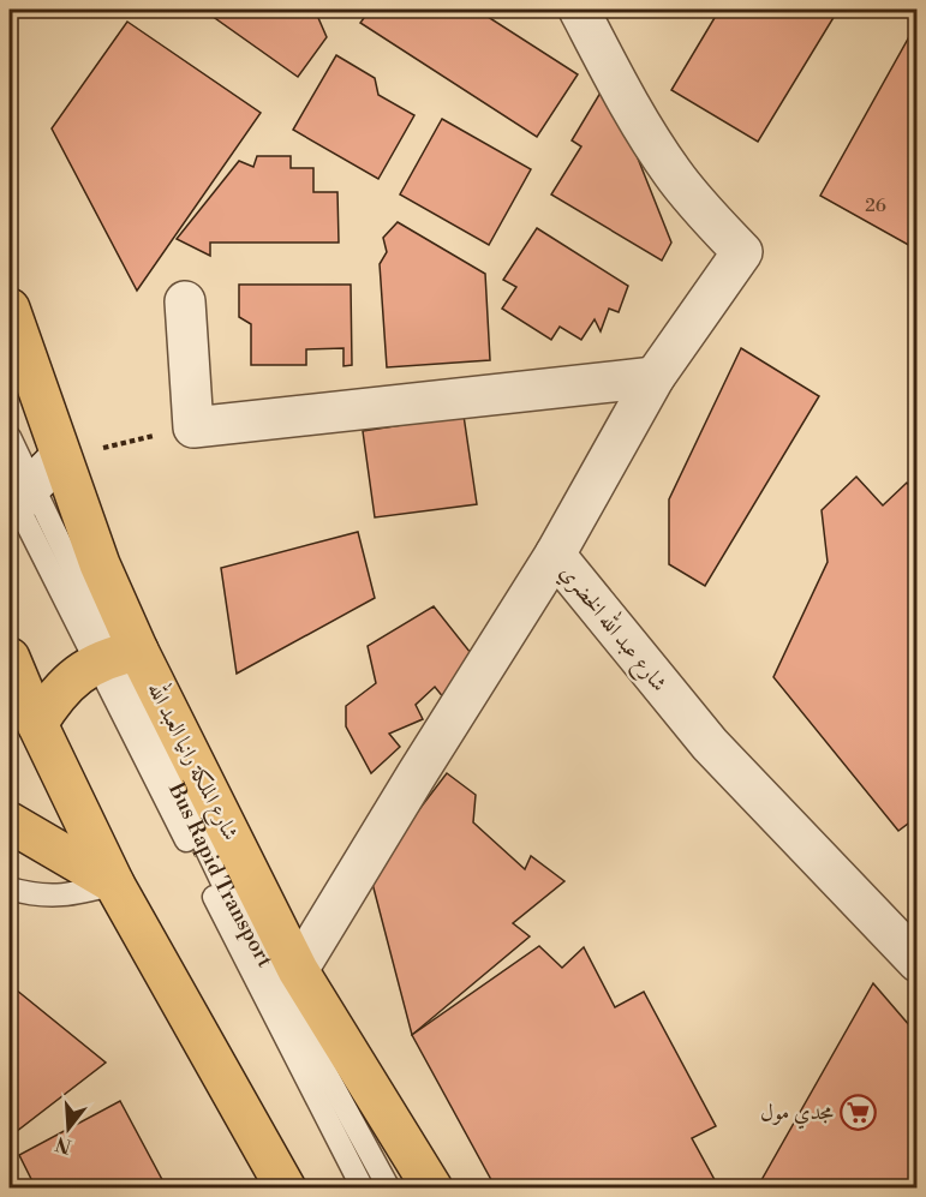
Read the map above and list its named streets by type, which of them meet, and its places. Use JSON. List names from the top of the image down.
{
  "streets": {
    "main road": ["شارع الملكة رانيا العبد الله"],
    "street": ["شارع عبد الله الخضري"],
    "lane": ["Bus Rapid Transport"]
  },
  "crossings": [
    ["شارع الملكة رانيا العبد الله", "Bus Rapid Transport"]
  ],
  "places": {
    "supermarket": ["مجدي مول"]
  },
  "house_numbers": ["26"],
  "north": "bottom"
}
